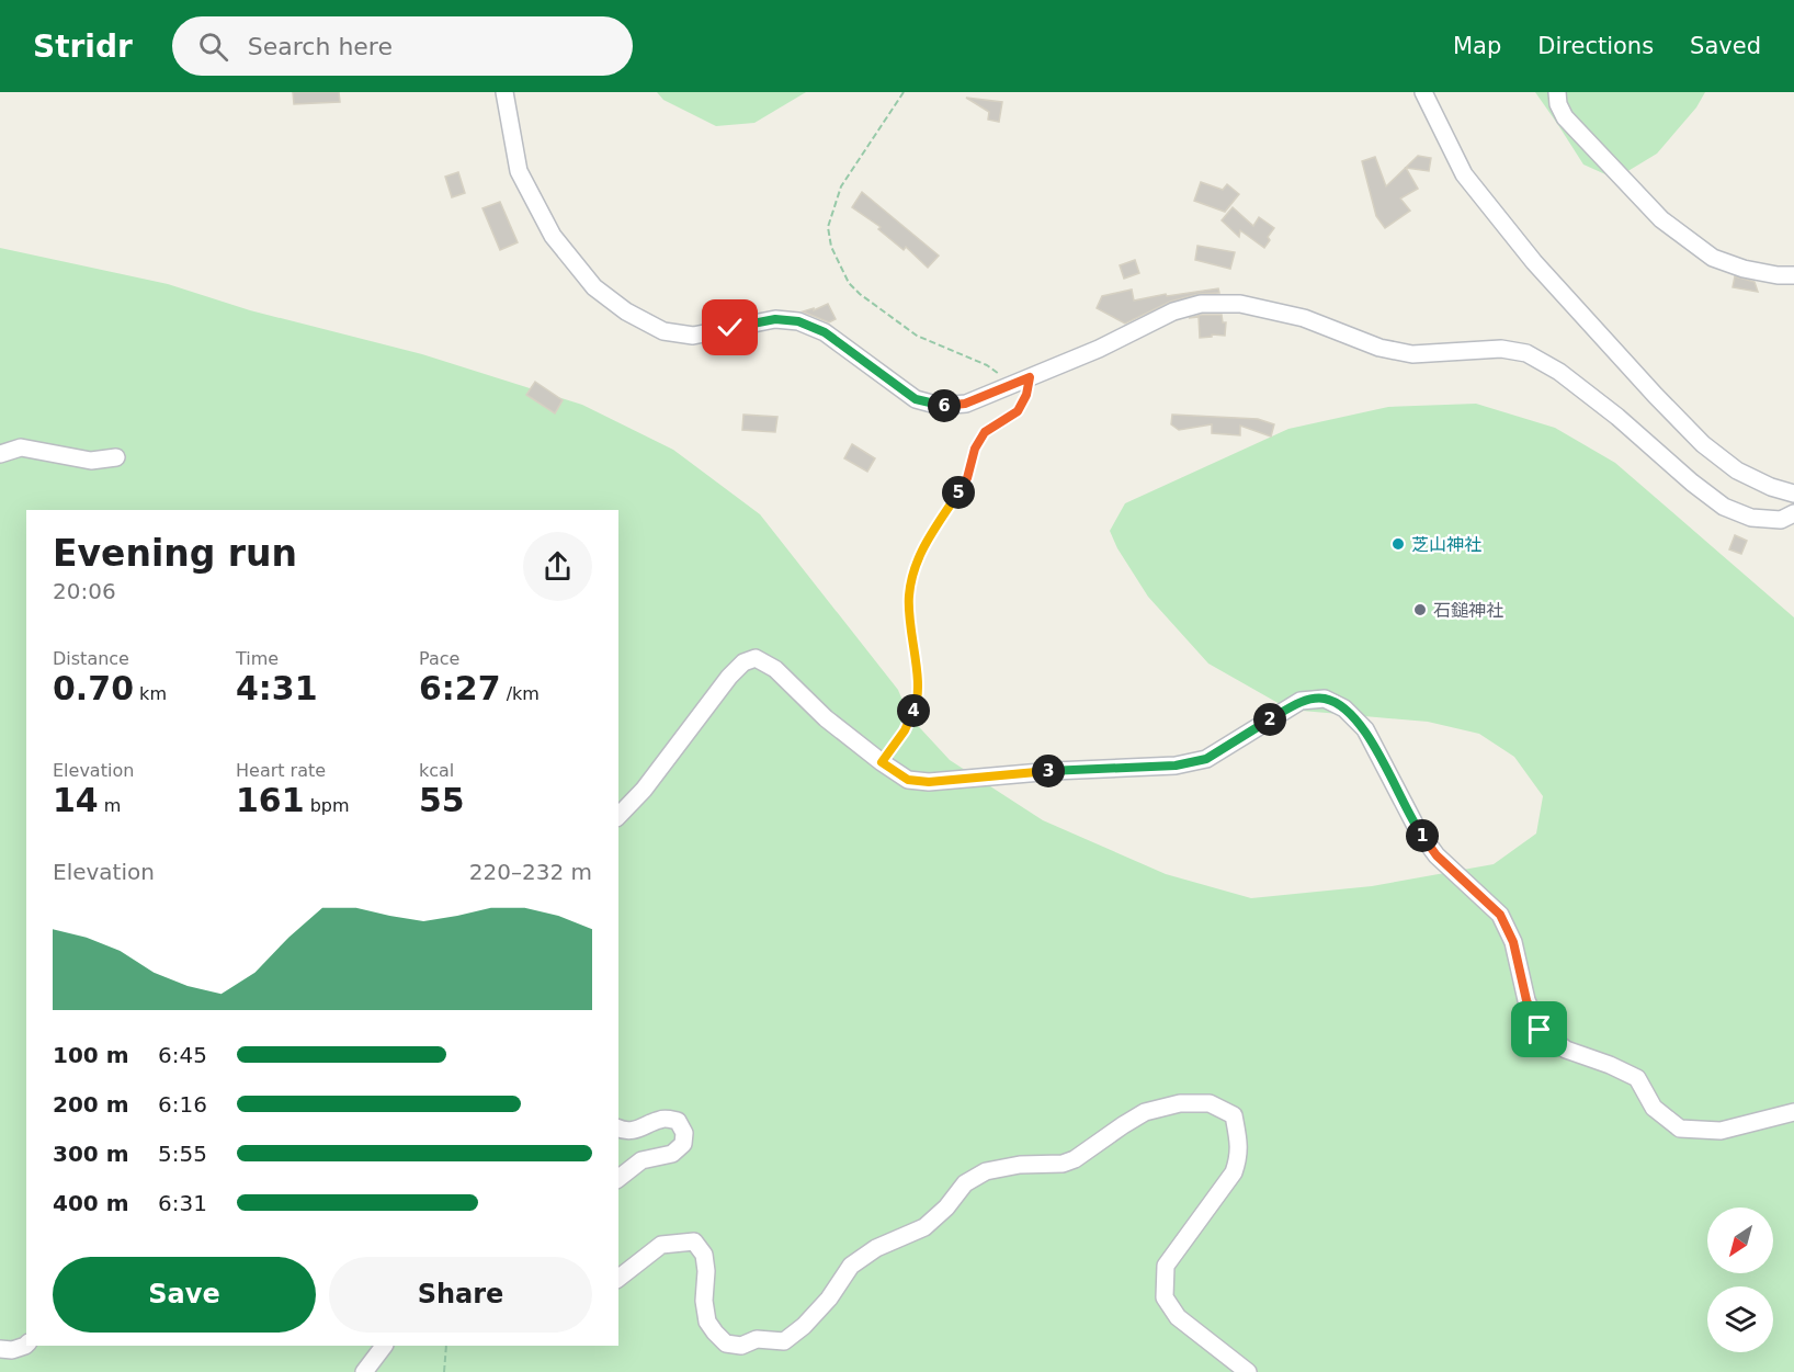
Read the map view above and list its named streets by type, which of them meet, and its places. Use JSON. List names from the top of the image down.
{
  "places": ["芝山神社", "石鎚神社"],
  "north": "bottom left",
  "page": {
    "header": "Stridr",
    "search": "Search here",
    "nav": ["Map", "Directions", "Saved"],
    "pins": [
      "6",
      "5",
      "4",
      "2",
      "3",
      "1"
    ],
    "heading": ["Evening run", "20:06"],
    "stats": [
      ["Distance", "0.70 km"],
      ["Time", "4:31"],
      ["Pace", "6:27 /km"],
      ["Elevation", "14 m"],
      ["Heart rate", "161 bpm"],
      ["kcal", "55"]
    ],
    "chart": ["Elevation", "220–232 m"],
    "list": [
      {
        "name": "100 m",
        "note": "6:45"
      },
      {
        "name": "200 m",
        "note": "6:16"
      },
      {
        "name": "300 m",
        "note": "5:55"
      },
      {
        "name": "400 m",
        "note": "6:31"
      }
    ],
    "buttons": ["Save", "Share"]
  }
}
